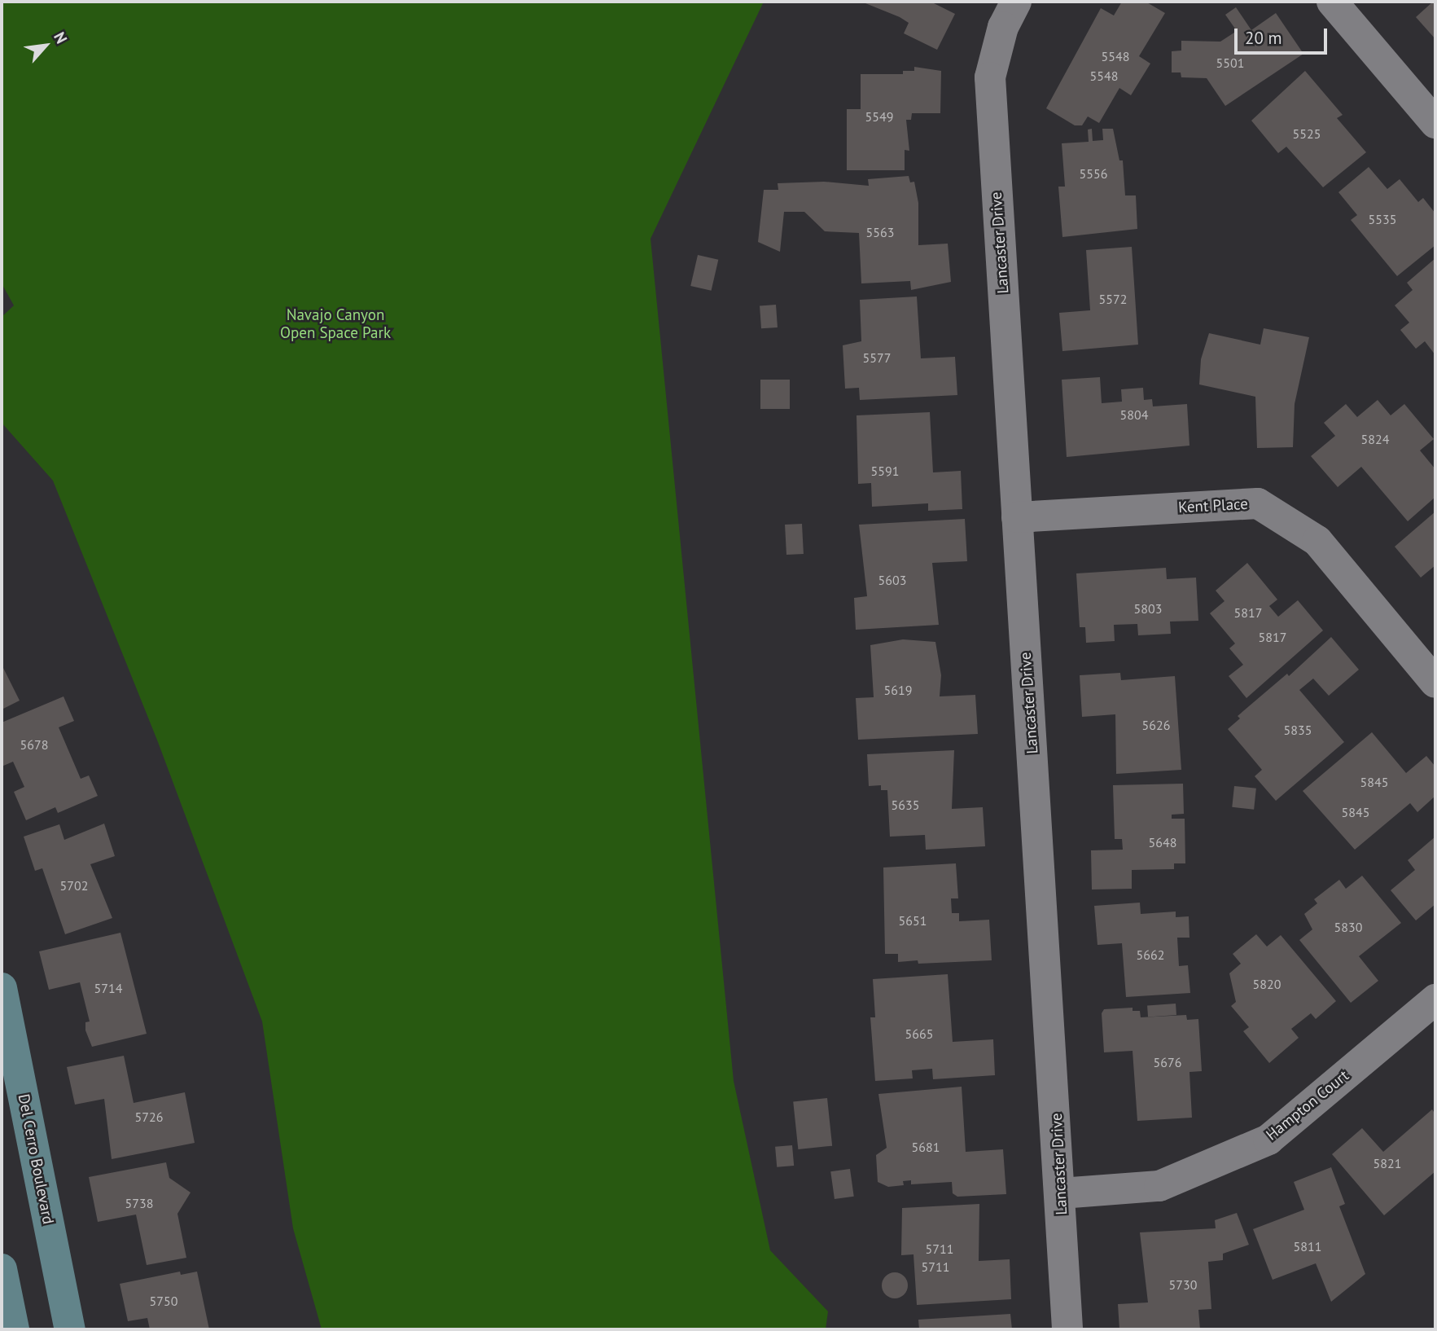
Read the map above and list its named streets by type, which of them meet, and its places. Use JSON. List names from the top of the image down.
{
  "streets": {
    "street": [
      "Lancaster Drive",
      "Kent Place",
      "Hampton Court",
      "Del Cerro Boulevard"
    ]
  },
  "crossings": [
    ["Lancaster Drive", "Kent Place"],
    ["Lancaster Drive", "Hampton Court"]
  ],
  "parks": ["Navajo Canyon Open Space Park"],
  "house_numbers": [
    "5548",
    "5501",
    "5548",
    "5549",
    "5525",
    "5556",
    "5535",
    "5563",
    "5572",
    "5577",
    "5804",
    "5824",
    "5591",
    "5603",
    "5803",
    "5817",
    "5817",
    "5619",
    "5626",
    "5835",
    "5678",
    "5845",
    "5635",
    "5845",
    "5648",
    "5702",
    "5651",
    "5830",
    "5662",
    "5820",
    "5714",
    "5665",
    "5676",
    "5726",
    "5681",
    "5821",
    "5738",
    "5811",
    "5711",
    "5711",
    "5730",
    "5750"
  ],
  "scale_bar": "20 m",
  "north": "top right"
}
